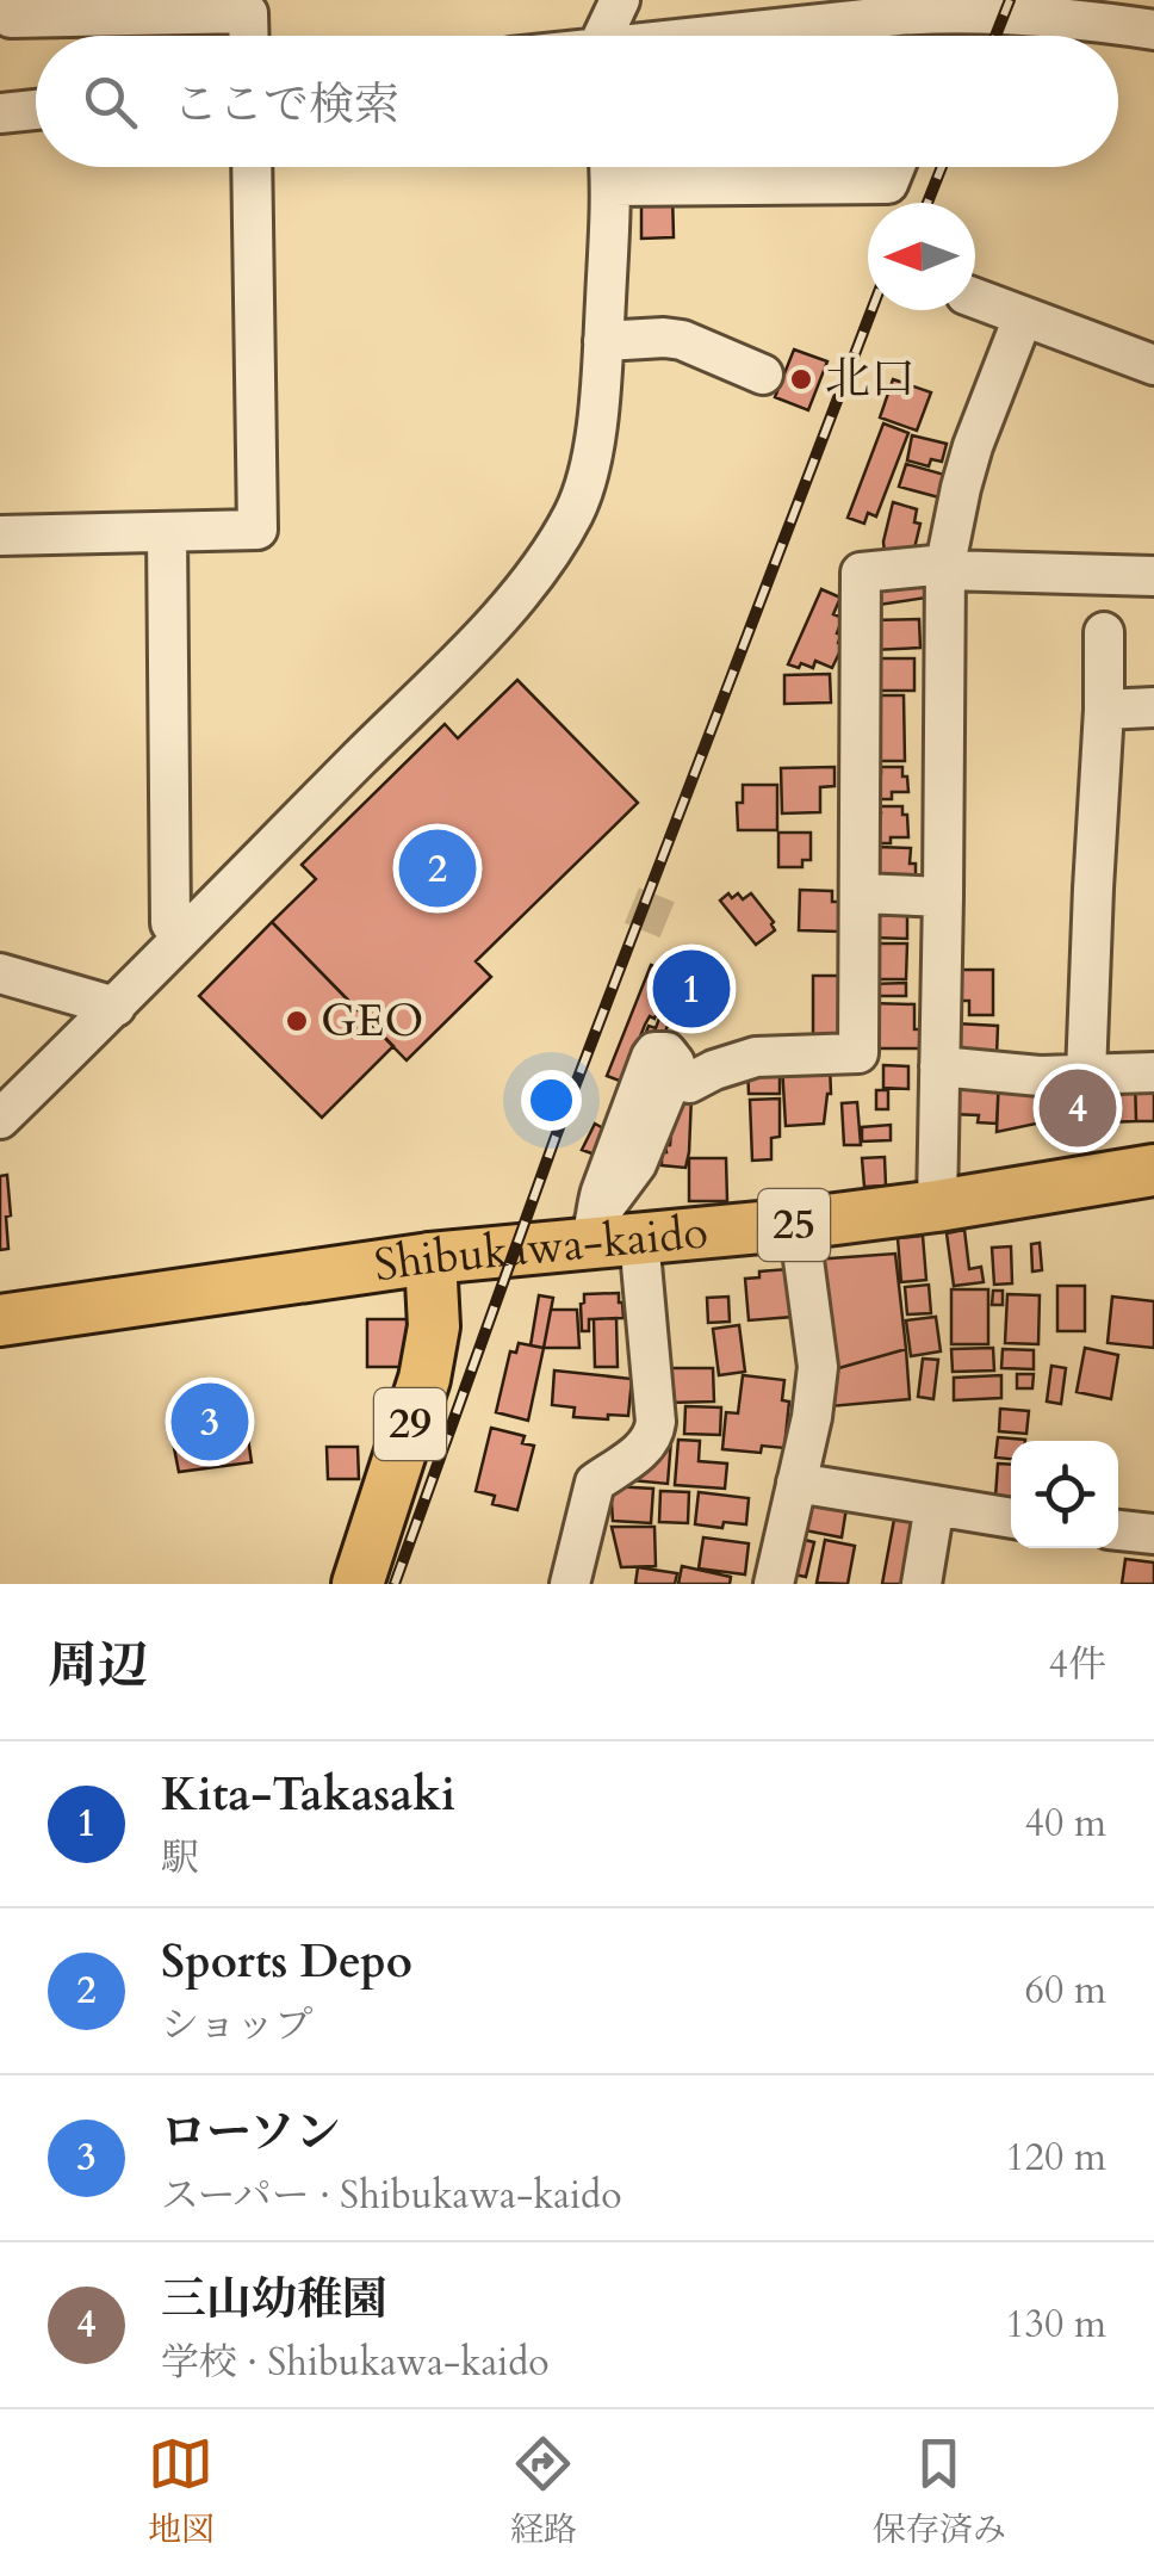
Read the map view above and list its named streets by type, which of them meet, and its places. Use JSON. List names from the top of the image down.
{
  "streets": {
    "main road": ["25", "Shibukawa-kaido", "29"]
  },
  "crossings": [
    ["Shibukawa-kaido", "29"]
  ],
  "places": ["北口", "GEO"],
  "north": "left",
  "page": {
    "search": "ここで検索",
    "pins": [
      "2",
      "1",
      "4",
      "3"
    ],
    "heading": ["周辺", "4件"],
    "list": [
      {
        "mark": "1",
        "name": "Kita-Takasaki",
        "note": "駅",
        "value": "40 m"
      },
      {
        "mark": "2",
        "name": "Sports Depo",
        "note": "ショップ",
        "value": "60 m"
      },
      {
        "mark": "3",
        "name": "ローソン",
        "note": "スーパー · Shibukawa-kaido",
        "value": "120 m"
      },
      {
        "mark": "4",
        "name": "三山幼稚園",
        "note": "学校 · Shibukawa-kaido",
        "value": "130 m"
      }
    ],
    "nav": ["地図", "経路", "保存済み"]
  }
}
